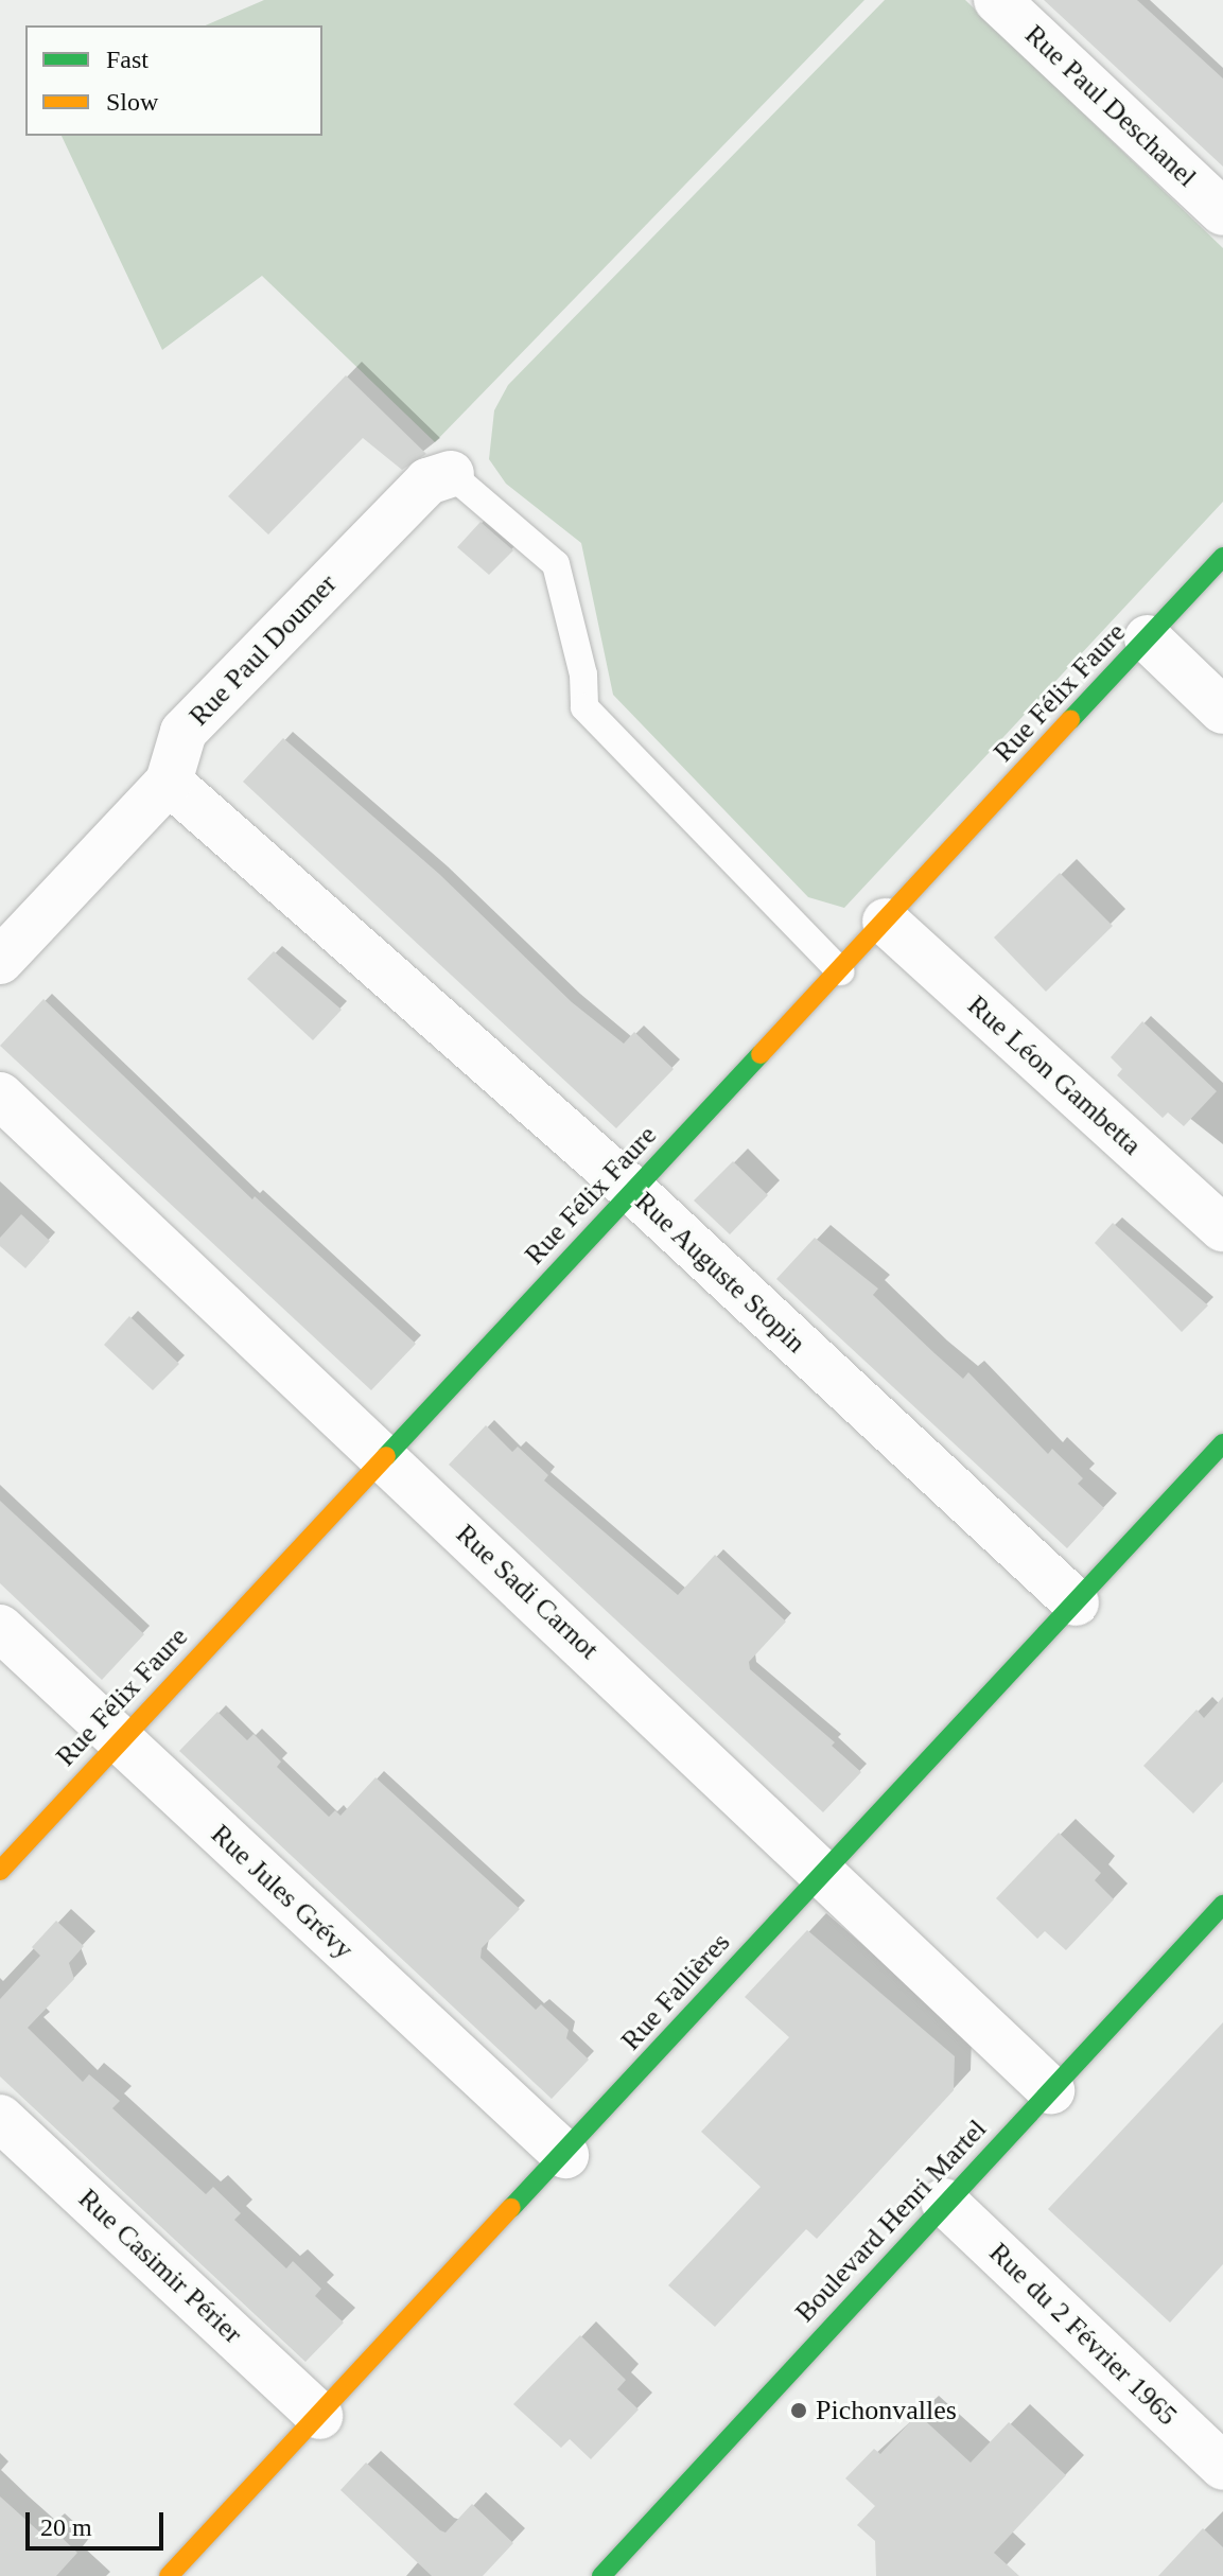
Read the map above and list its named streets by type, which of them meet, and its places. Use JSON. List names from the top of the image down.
{
  "streets": {
    "street": [
      "Rue Paul Deschanel",
      "Rue Paul Doumer",
      "Rue Félix Faure",
      "Rue Léon Gambetta",
      "Rue Auguste Stopin",
      "Rue Sadi Carnot",
      "Rue Jules Grévy",
      "Rue Fallières",
      "Boulevard Henri Martel",
      "Rue Casimir Périer",
      "Rue du 2 Février 1965"
    ]
  },
  "crossings": [
    ["Rue Paul Doumer", "Rue Auguste Stopin"],
    ["Rue Félix Faure", "Rue Léon Gambetta"],
    ["Rue Félix Faure", "Rue Auguste Stopin"],
    ["Rue Félix Faure", "Rue Sadi Carnot"],
    ["Rue Félix Faure", "Rue Jules Grévy"],
    ["Rue Auguste Stopin", "Rue Fallières"],
    ["Rue Sadi Carnot", "Rue Fallières"],
    ["Rue Sadi Carnot", "Boulevard Henri Martel"],
    ["Rue Jules Grévy", "Rue Fallières"],
    ["Rue Fallières", "Rue Casimir Périer"],
    ["Boulevard Henri Martel", "Rue du 2 Février 1965"]
  ],
  "places": ["Pichonvalles"],
  "legend": ["Fast", "Slow"],
  "scale_bar": "20 m"
}
